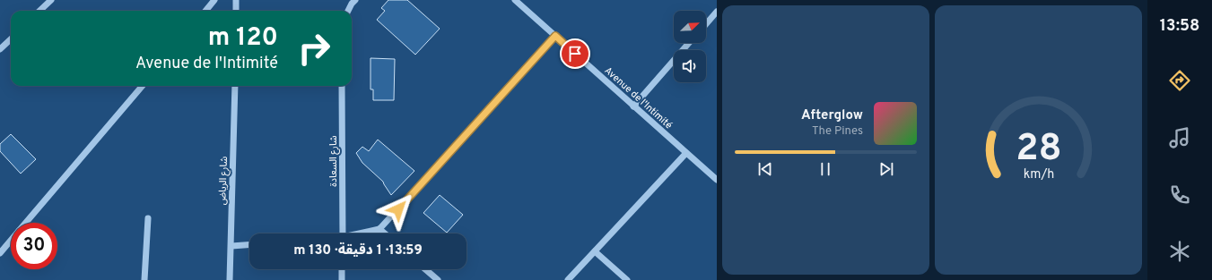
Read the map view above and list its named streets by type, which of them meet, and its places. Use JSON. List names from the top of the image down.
{
  "streets": {
    "street": ["Avenue de l'Intimité", "شارع السعادة", "شارع الرياض"]
  },
  "north": "top right",
  "page": {
    "tabs": "13:58",
    "turn": ["120 m", "Avenue de l'Intimité"],
    "song": ["Afterglow", "The Pines"],
    "limit": "30",
    "trip": "13:59 · 1 دقيقة · 130 m",
    "gauge": ["28", "km/h"]
  }
}
